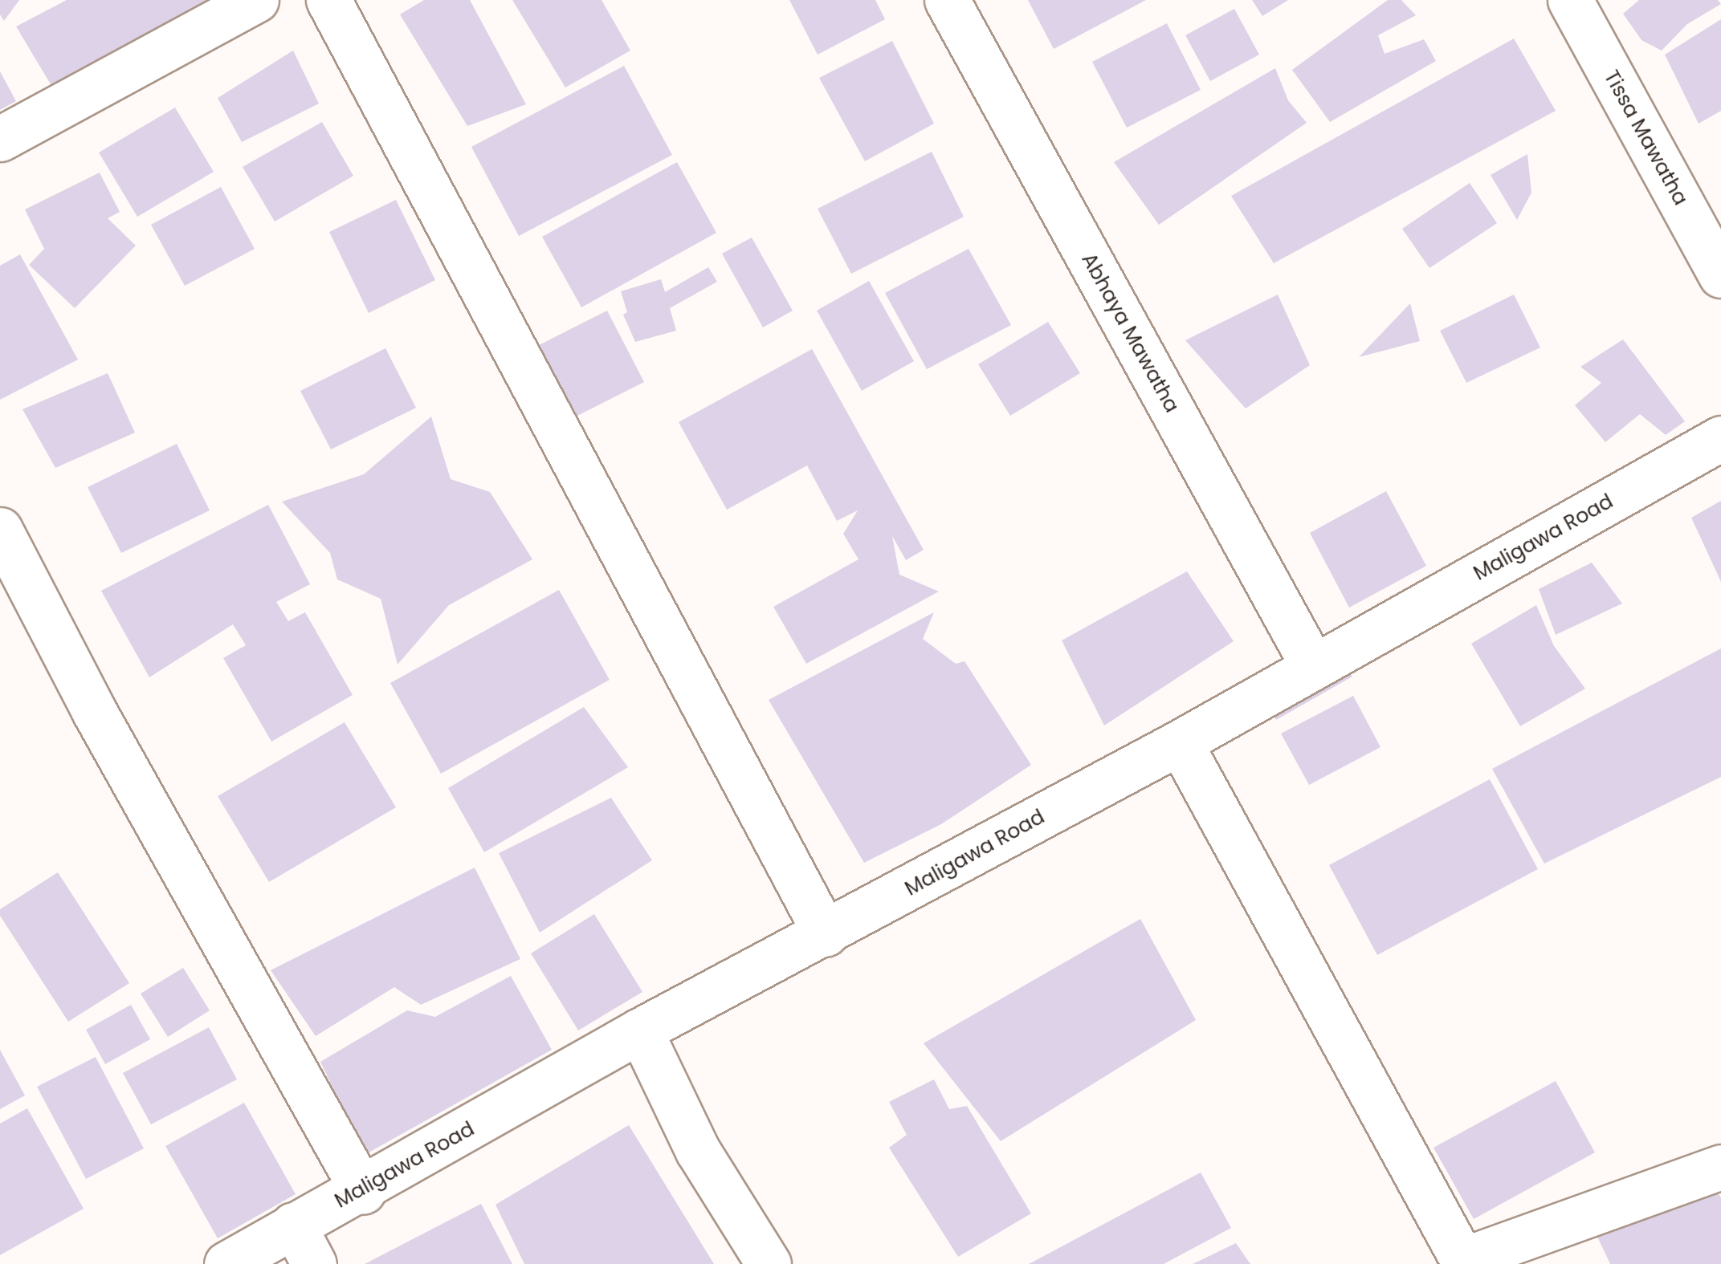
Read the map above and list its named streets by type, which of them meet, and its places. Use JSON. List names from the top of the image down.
{
  "streets": {
    "street": ["Tissa Mawatha", "Abhaya Mawatha", "Maligawa Road"]
  },
  "crossings": [
    ["Abhaya Mawatha", "Maligawa Road"]
  ]
}
